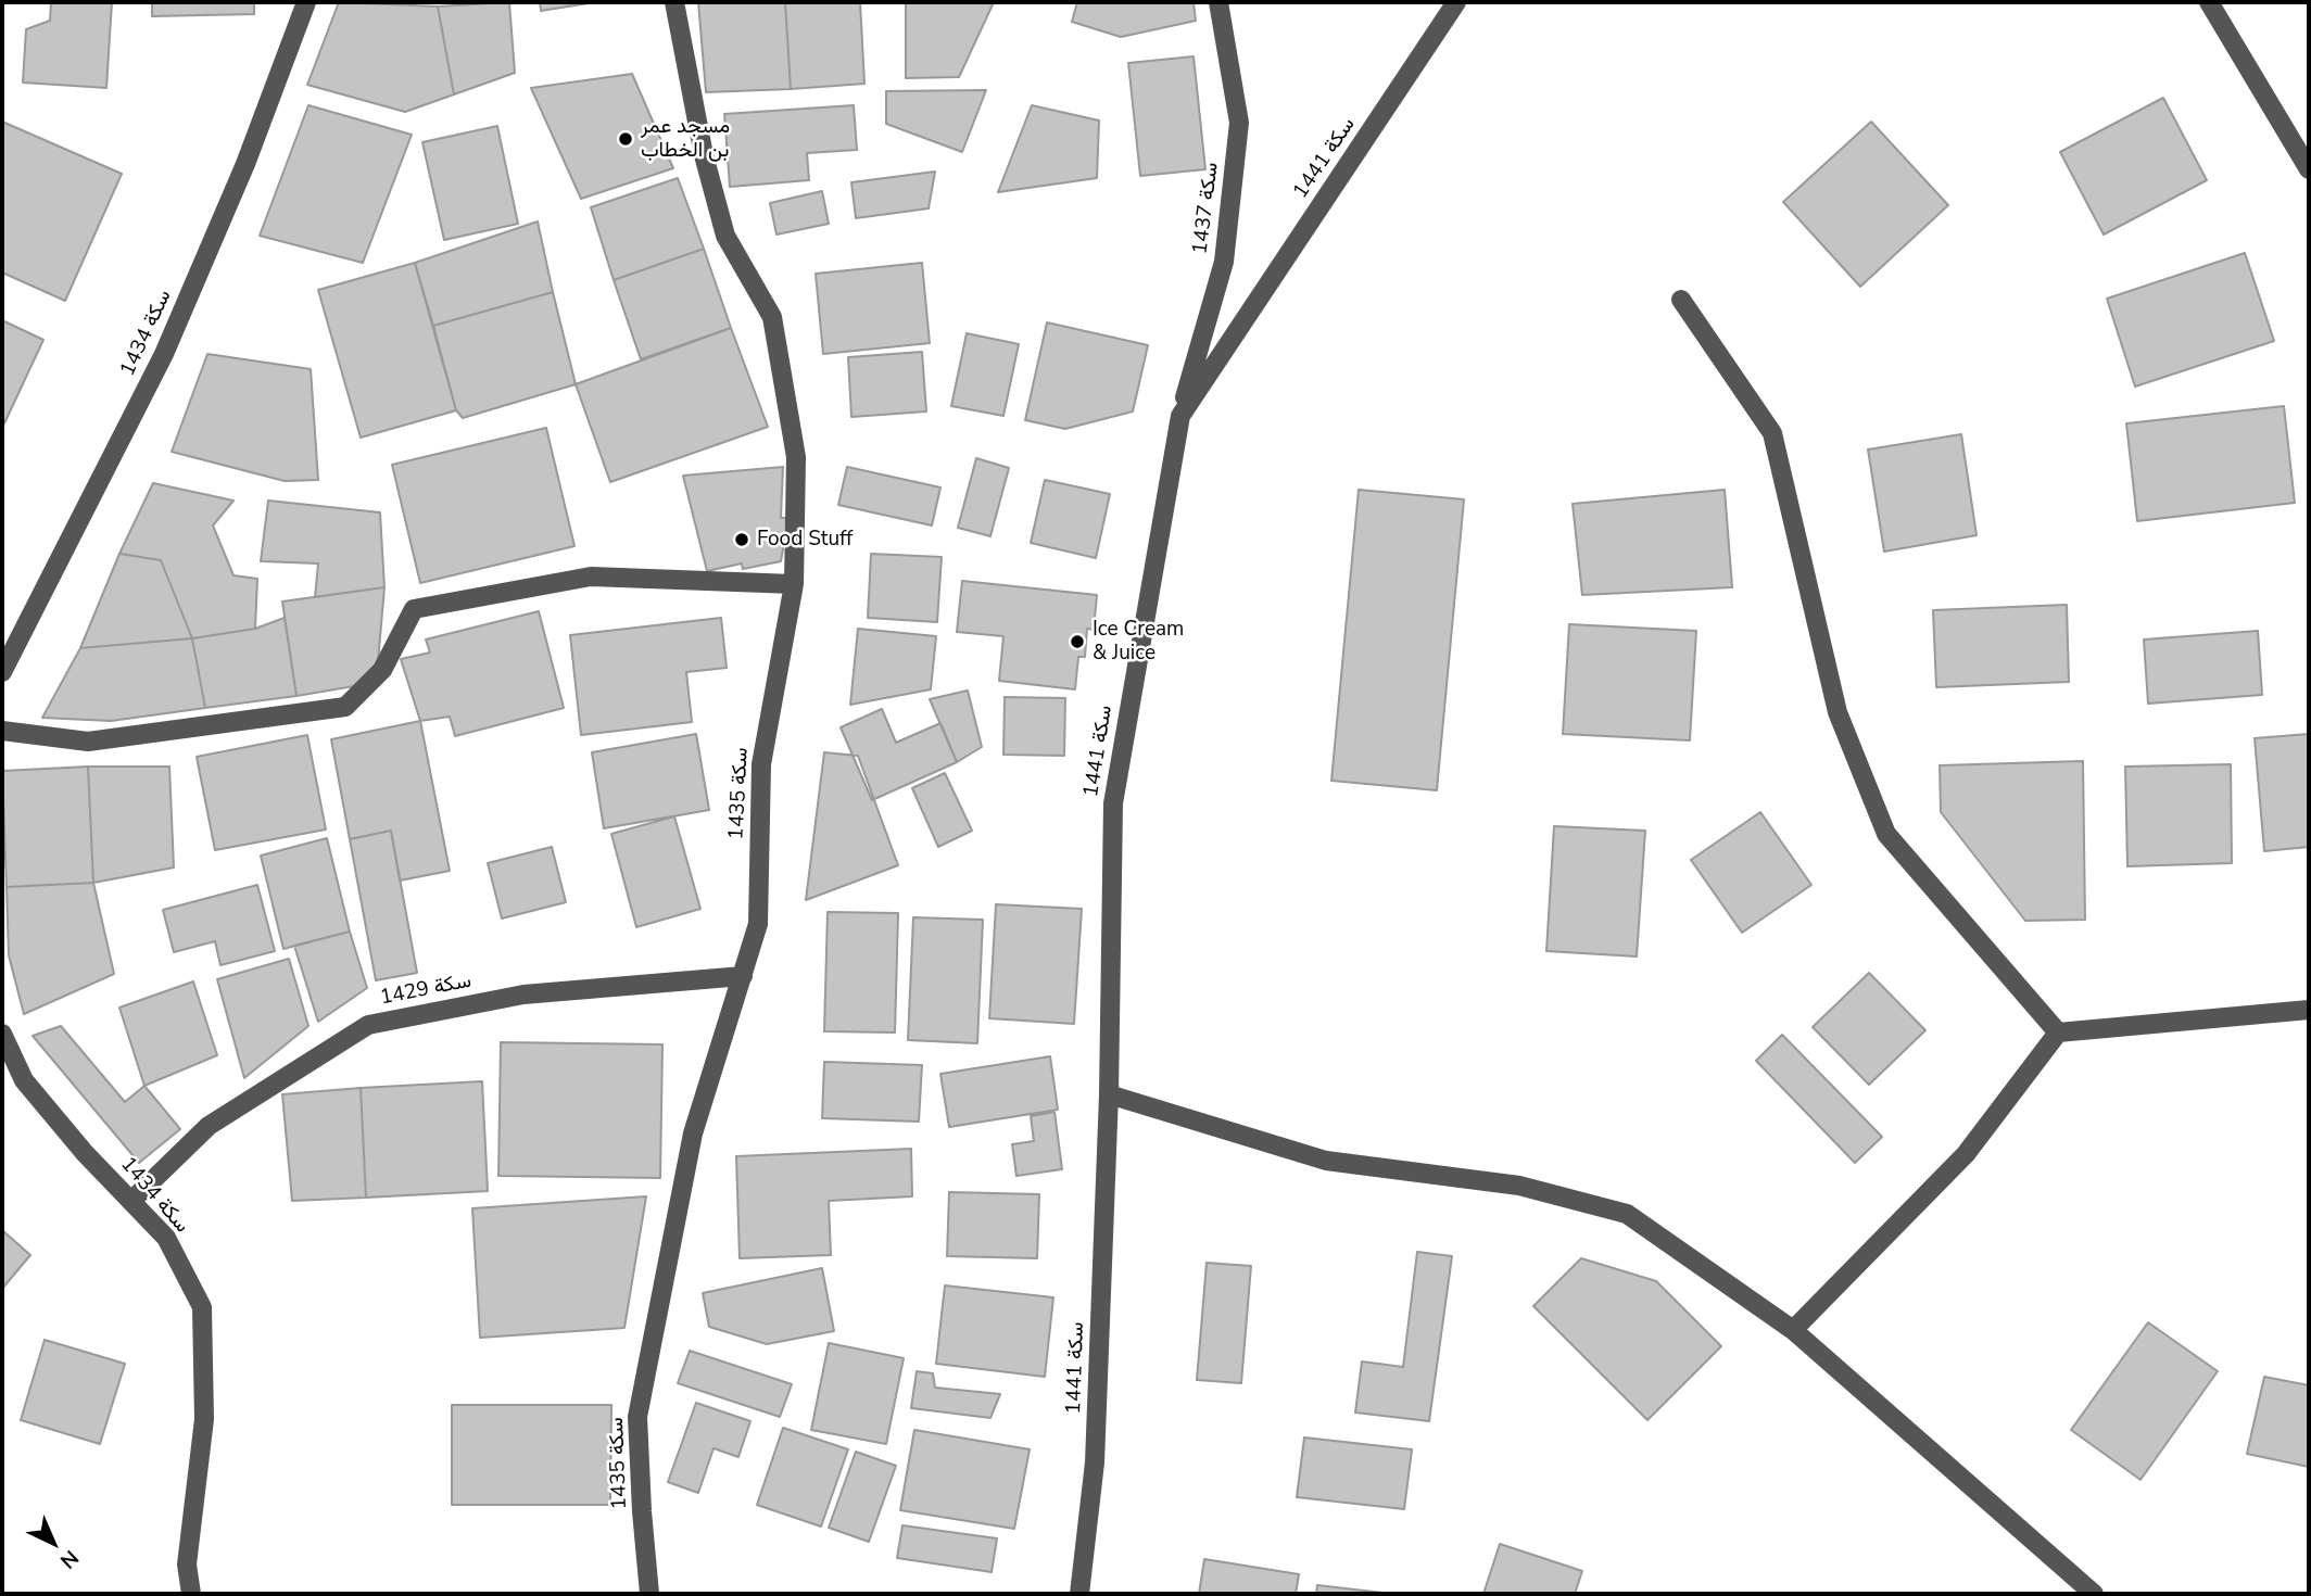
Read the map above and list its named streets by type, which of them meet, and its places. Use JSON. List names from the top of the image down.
{
  "streets": {
    "street": [
      "سكة 1441",
      "سكة 1437",
      "سكة 1434",
      "سكة 1435",
      "سكة 1429"
    ]
  },
  "crossings": [
    ["سكة 1441", "سكة 1437"],
    ["سكة 1434", "سكة 1429"],
    ["سكة 1435", "سكة 1429"]
  ],
  "places": ["مسجد عمر بن الخطاب", "Food Stuff", "Ice Cream & Juice"],
  "north": "bottom right"
}
